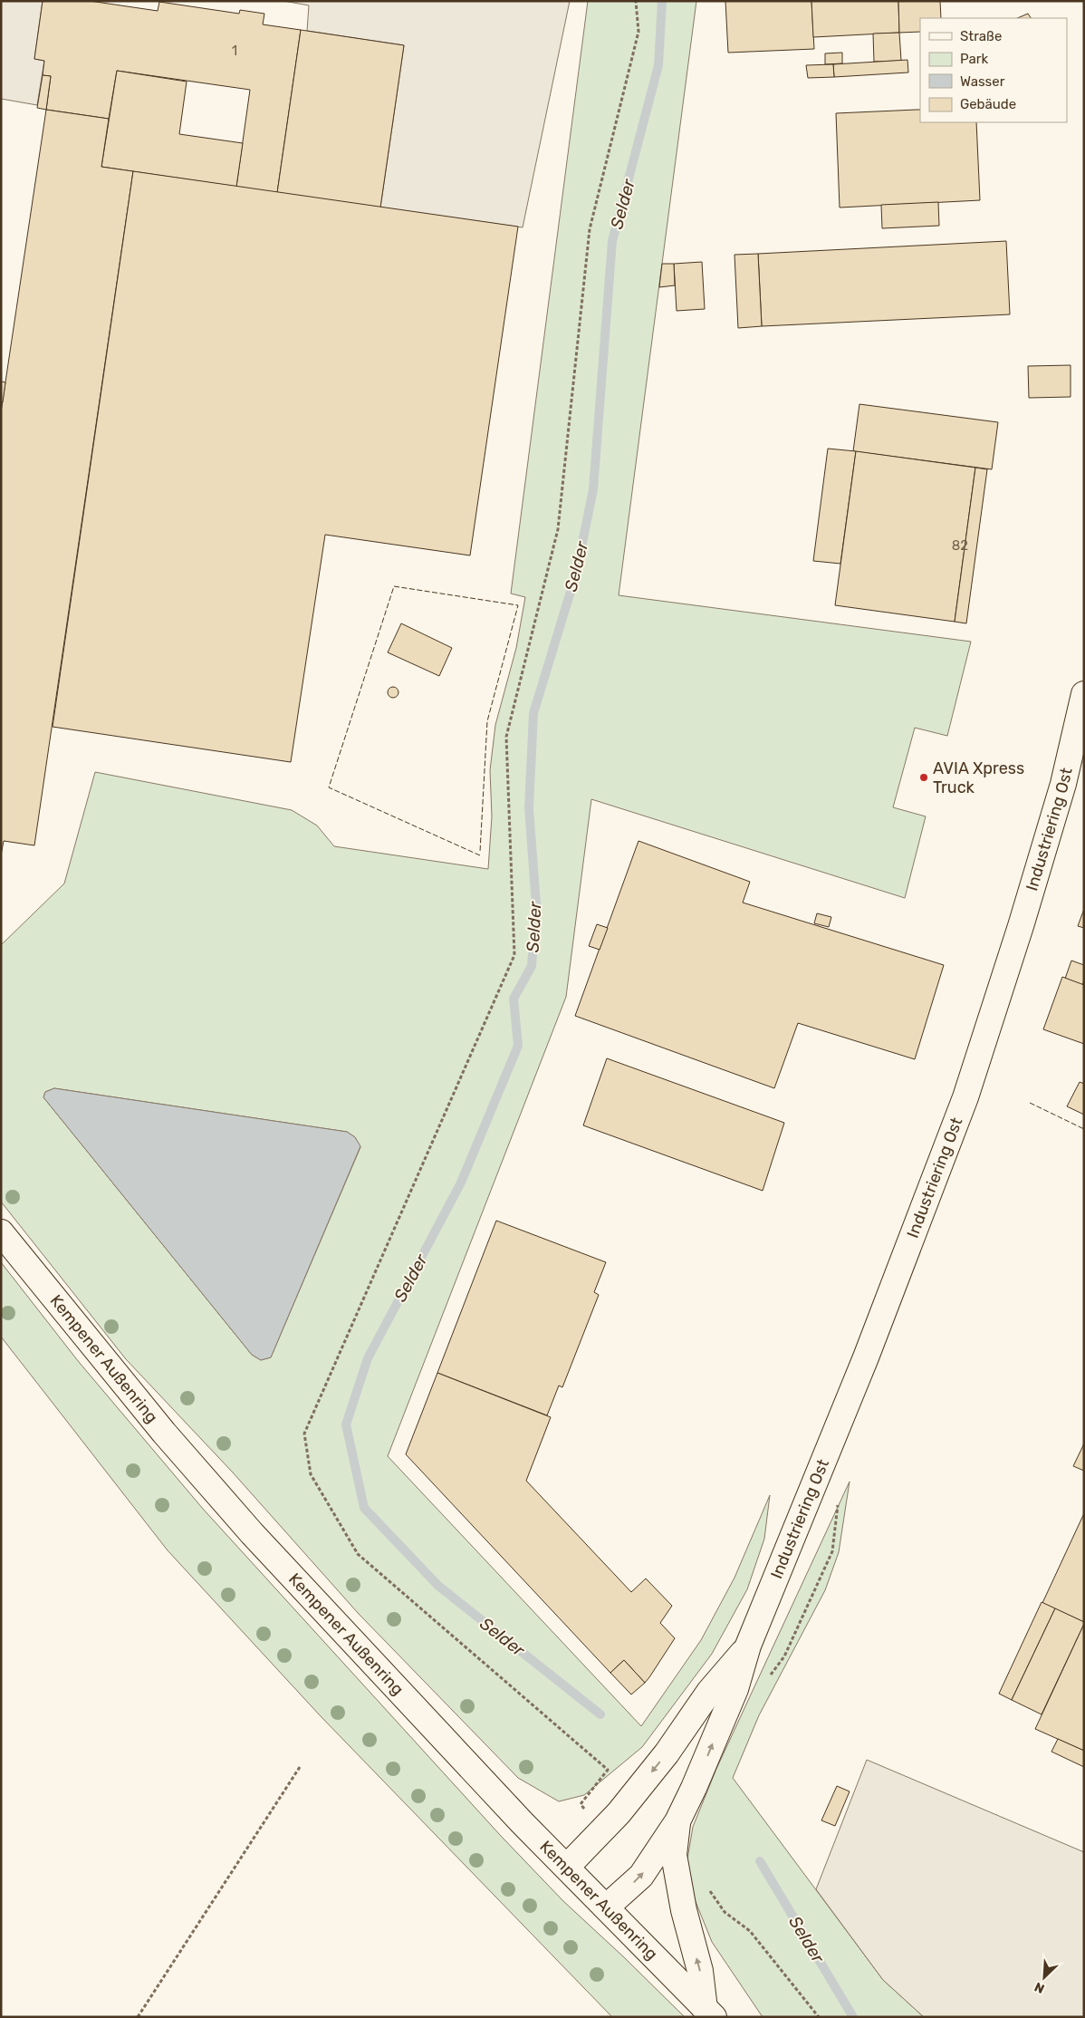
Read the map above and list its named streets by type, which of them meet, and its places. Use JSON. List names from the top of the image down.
{
  "streets": {
    "street": ["Industriering Ost", "Kempener Außenring"]
  },
  "crossings": [
    ["Industriering Ost", "Kempener Außenring"]
  ],
  "water": ["Selder"],
  "places": ["AVIA Xpress Truck"],
  "house_numbers": ["1", "82"],
  "legend": [
    "Straße",
    "Park",
    "Wasser",
    "Gebäude"
  ],
  "north": "bottom left"
}
